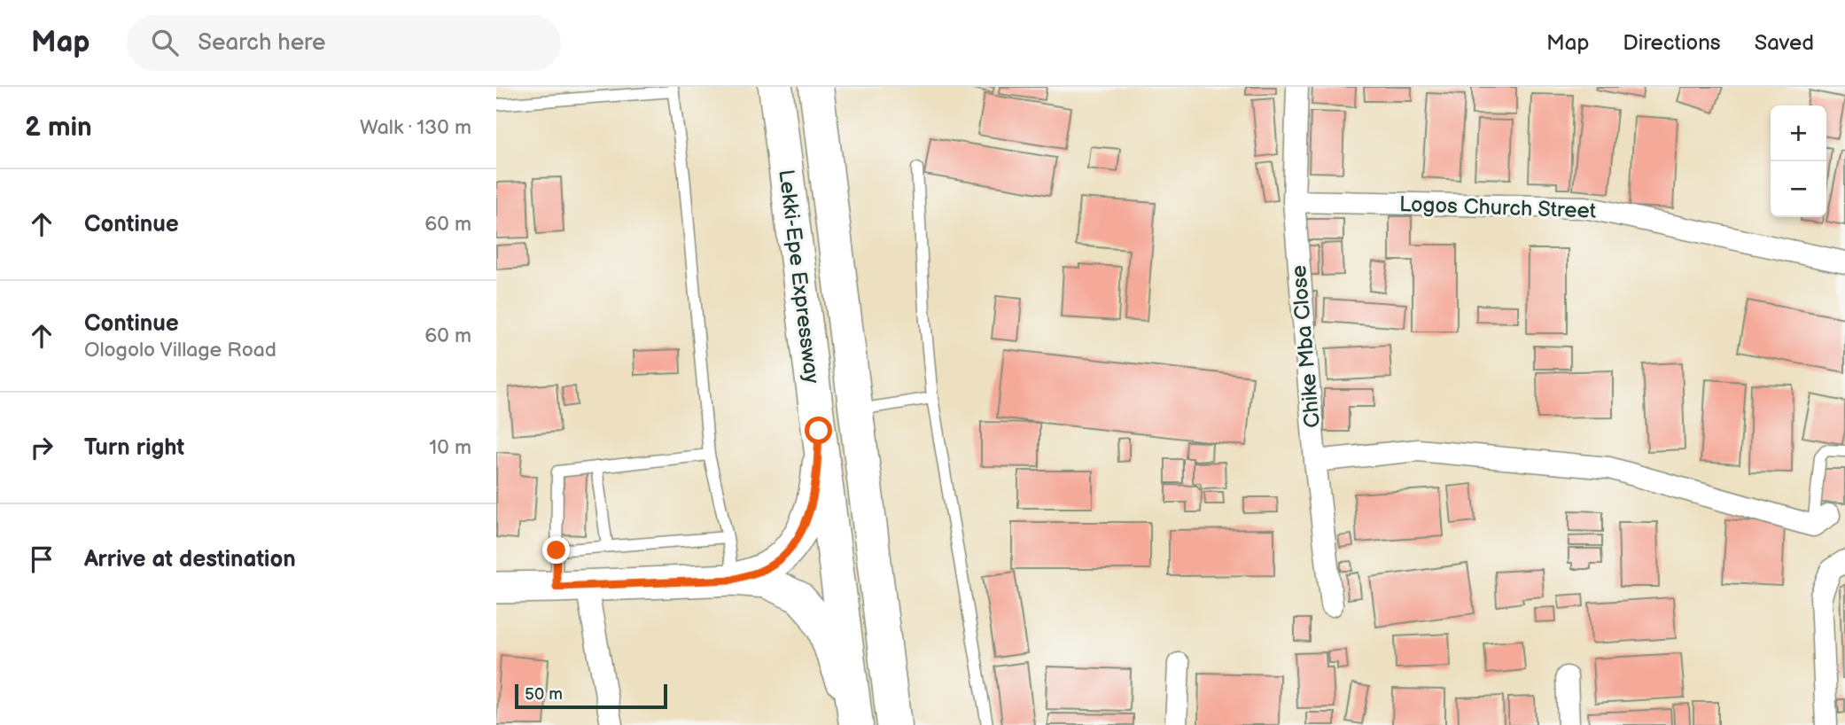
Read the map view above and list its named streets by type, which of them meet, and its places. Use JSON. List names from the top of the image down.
{
  "streets": {
    "highway": ["Lekki-Epe Expressway"],
    "street": ["Logos Church Street", "Chike Mba Close"]
  },
  "crossings": [
    ["Logos Church Street", "Chike Mba Close"]
  ],
  "scale_bar": "50 m",
  "page": {
    "header": "Map",
    "search": "Search here",
    "nav": ["Map", "Directions", "Saved"],
    "heading": ["2 min", "Walk · 130 m"],
    "map_buttons": ["+", "−"],
    "list": [
      ["Continue", "60 m"],
      ["Continue", "Ologolo Village Road", "60 m"],
      ["Turn right", "10 m"],
      "Arrive at destination"
    ],
    "scale": "50 m"
  }
}
